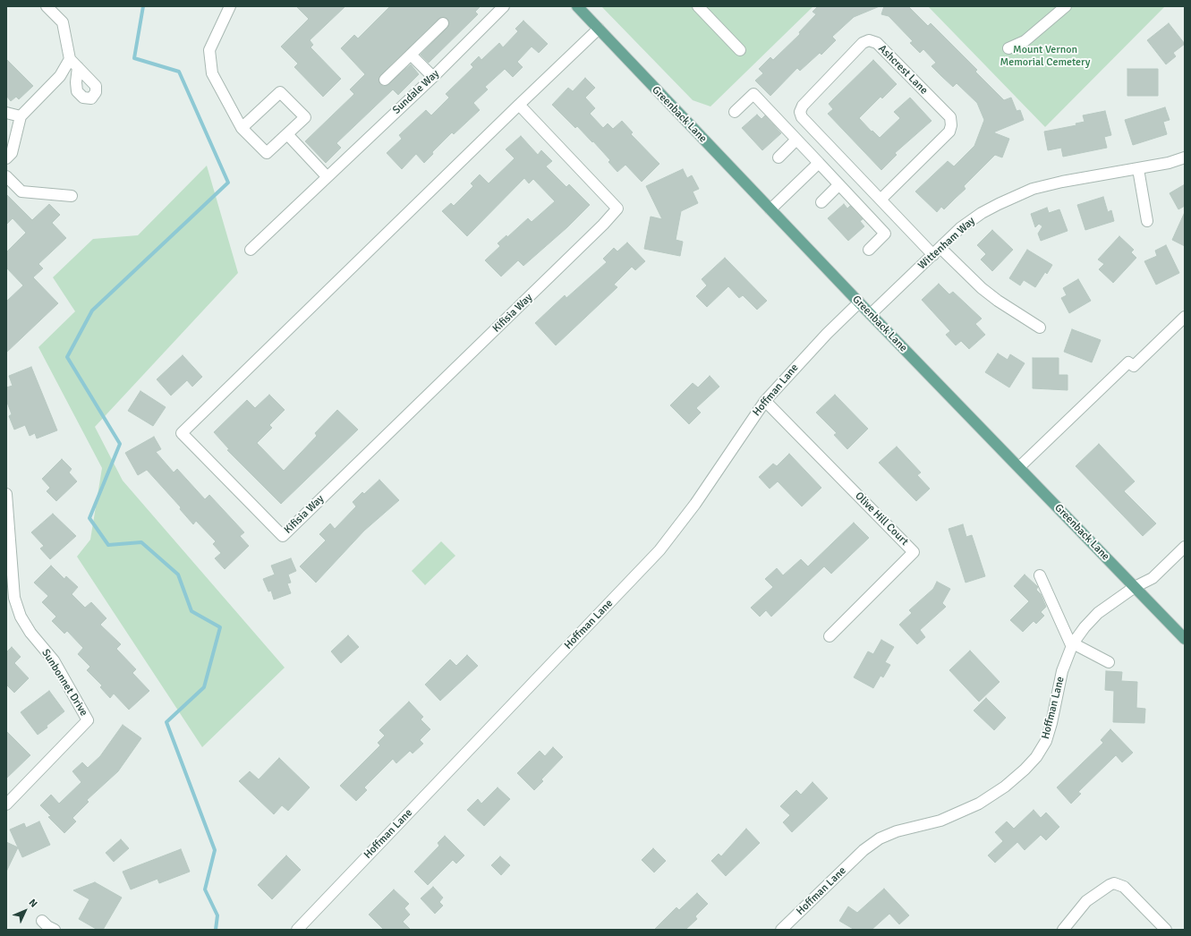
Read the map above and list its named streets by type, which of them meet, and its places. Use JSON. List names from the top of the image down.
{
  "streets": {
    "main road": ["Greenback Lane"],
    "street": [
      "Ashcrest Lane",
      "Sundale Way",
      "Wittenham Way",
      "Kifisia Way",
      "Hoffman Lane",
      "Olive Hill Court",
      "Sunbonnet Drive"
    ]
  },
  "crossings": [
    ["Ashcrest Lane", "Wittenham Way"],
    ["Greenback Lane", "Wittenham Way"],
    ["Greenback Lane", "Kifisia Way"],
    ["Greenback Lane", "Hoffman Lane"],
    ["Hoffman Lane", "Olive Hill Court"]
  ],
  "parks": ["Mount Vernon Memorial Cemetery"],
  "north": "top right"
}
